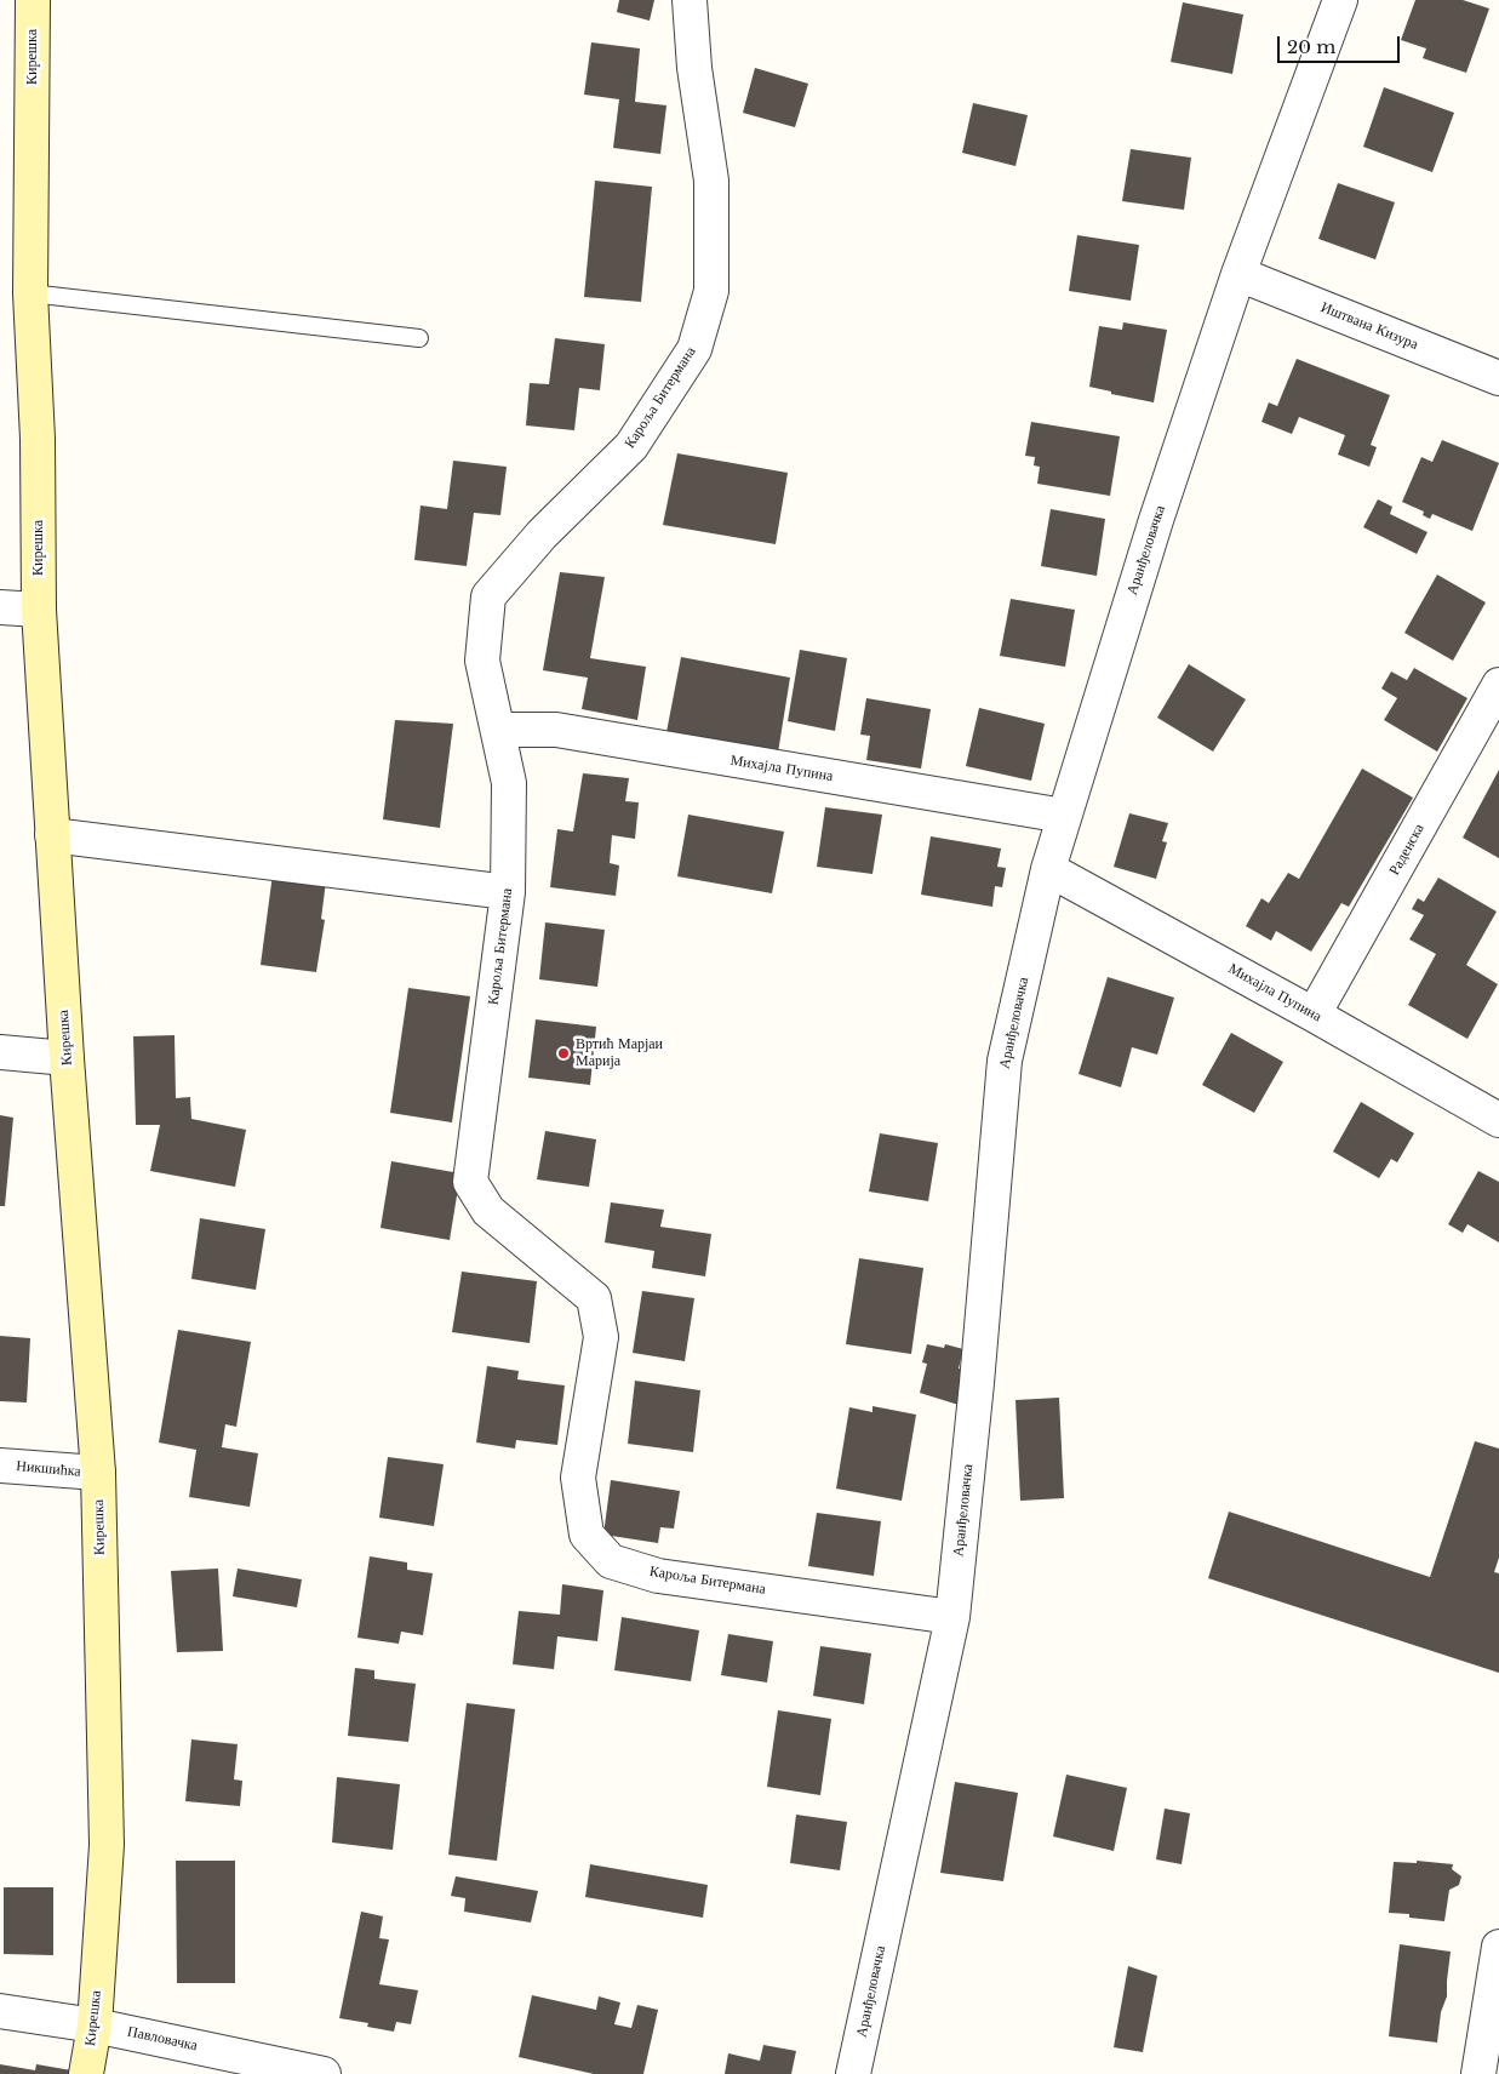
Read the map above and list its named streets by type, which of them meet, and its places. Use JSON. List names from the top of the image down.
{
  "streets": {
    "street": [
      "Кирешка",
      "Иштвана Кизура",
      "Кароља Битермана",
      "Аранђеловачка",
      "Михајла Пупина",
      "Раденска",
      "Никшићка",
      "Павловачка"
    ]
  },
  "crossings": [
    ["Кирешка", "Никшићка"],
    ["Кирешка", "Павловачка"],
    ["Иштвана Кизура", "Аранђеловачка"],
    ["Кароља Битермана", "Аранђеловачка"],
    ["Кароља Битермана", "Михајла Пупина"],
    ["Аранђеловачка", "Михајла Пупина"],
    ["Михајла Пупина", "Раденска"]
  ],
  "places": ["Вртић Марјаи Марија"],
  "scale_bar": "20 m"
}
